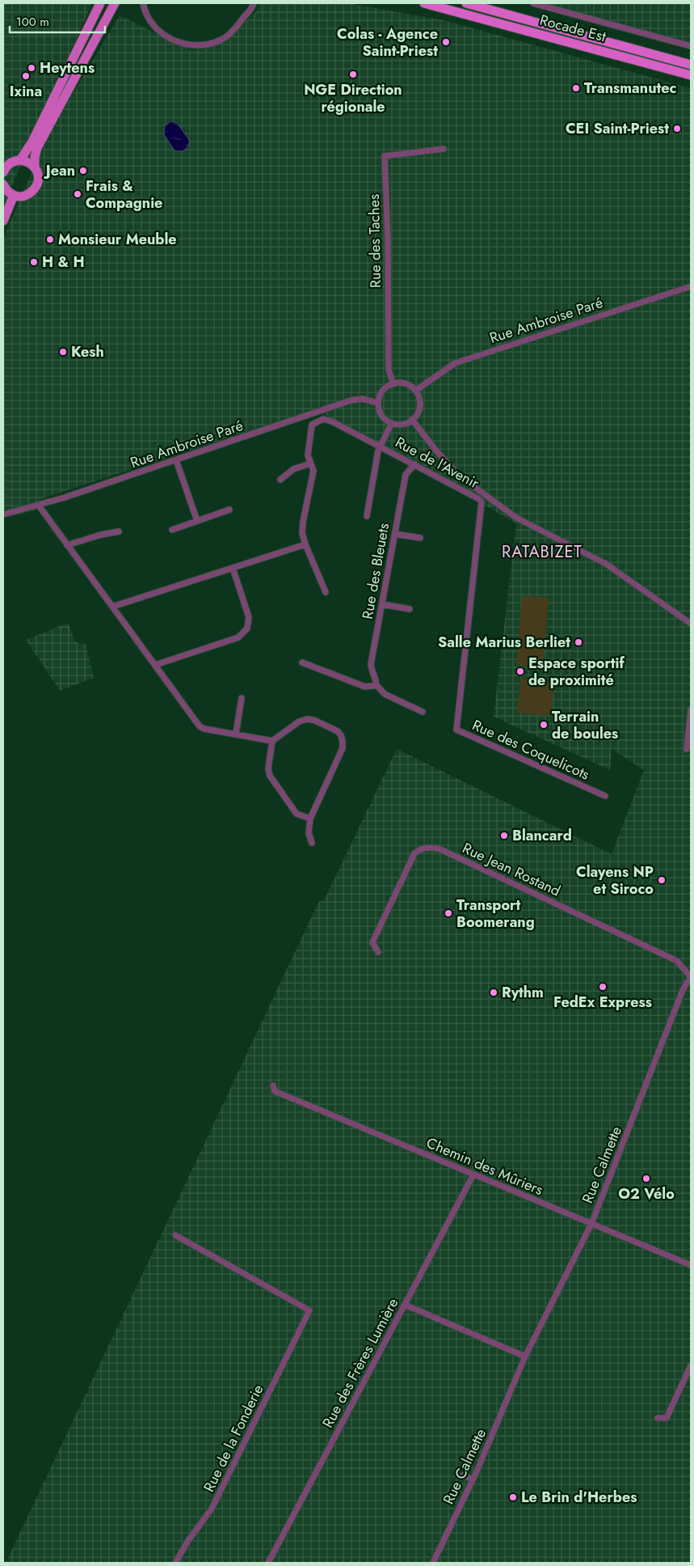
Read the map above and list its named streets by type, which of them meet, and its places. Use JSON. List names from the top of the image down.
{
  "streets": {
    "highway": ["Rocade Est"],
    "street": [
      "Rue des Taches",
      "Rue Ambroise Paré",
      "Rue de l'Avenir",
      "Rue des Bleuets",
      "Rue des Coquelicots",
      "Rue Jean Rostand",
      "Rue Calmette",
      "Chemin des Mûriers",
      "Rue des Frères Lumière",
      "Rue de la Fonderie"
    ]
  },
  "crossings": [
    ["Rue des Taches", "Rue Ambroise Paré"],
    ["Rue des Taches", "Rue de l'Avenir"],
    ["Rue Ambroise Paré", "Rue de l'Avenir"],
    ["Rue de l'Avenir", "Rue des Bleuets"],
    ["Rue de l'Avenir", "Rue des Coquelicots"],
    ["Rue Jean Rostand", "Rue Calmette"],
    ["Rue Calmette", "Chemin des Mûriers"],
    ["Chemin des Mûriers", "Rue des Frères Lumière"]
  ],
  "districts": ["RATABIZET"],
  "places": [
    "Colas - Agence Saint-Priest",
    "Heytens",
    "NGE Direction régionale",
    "Ixina",
    "Transmanutec",
    "CEI Saint-Priest",
    "Jean",
    "Frais & Compagnie",
    "Monsieur Meuble",
    "H & H",
    "Kesh",
    "Salle Marius Berliet",
    "Espace sportif de proximité",
    "Terrain de boules",
    "Blancard",
    "Clayens NP et Siroco",
    "Transport Boomerang",
    "FedEx Express",
    "Rythm",
    "O2 Vélo",
    "Le Brin d'Herbes"
  ],
  "scale_bar": "100 m"
}
